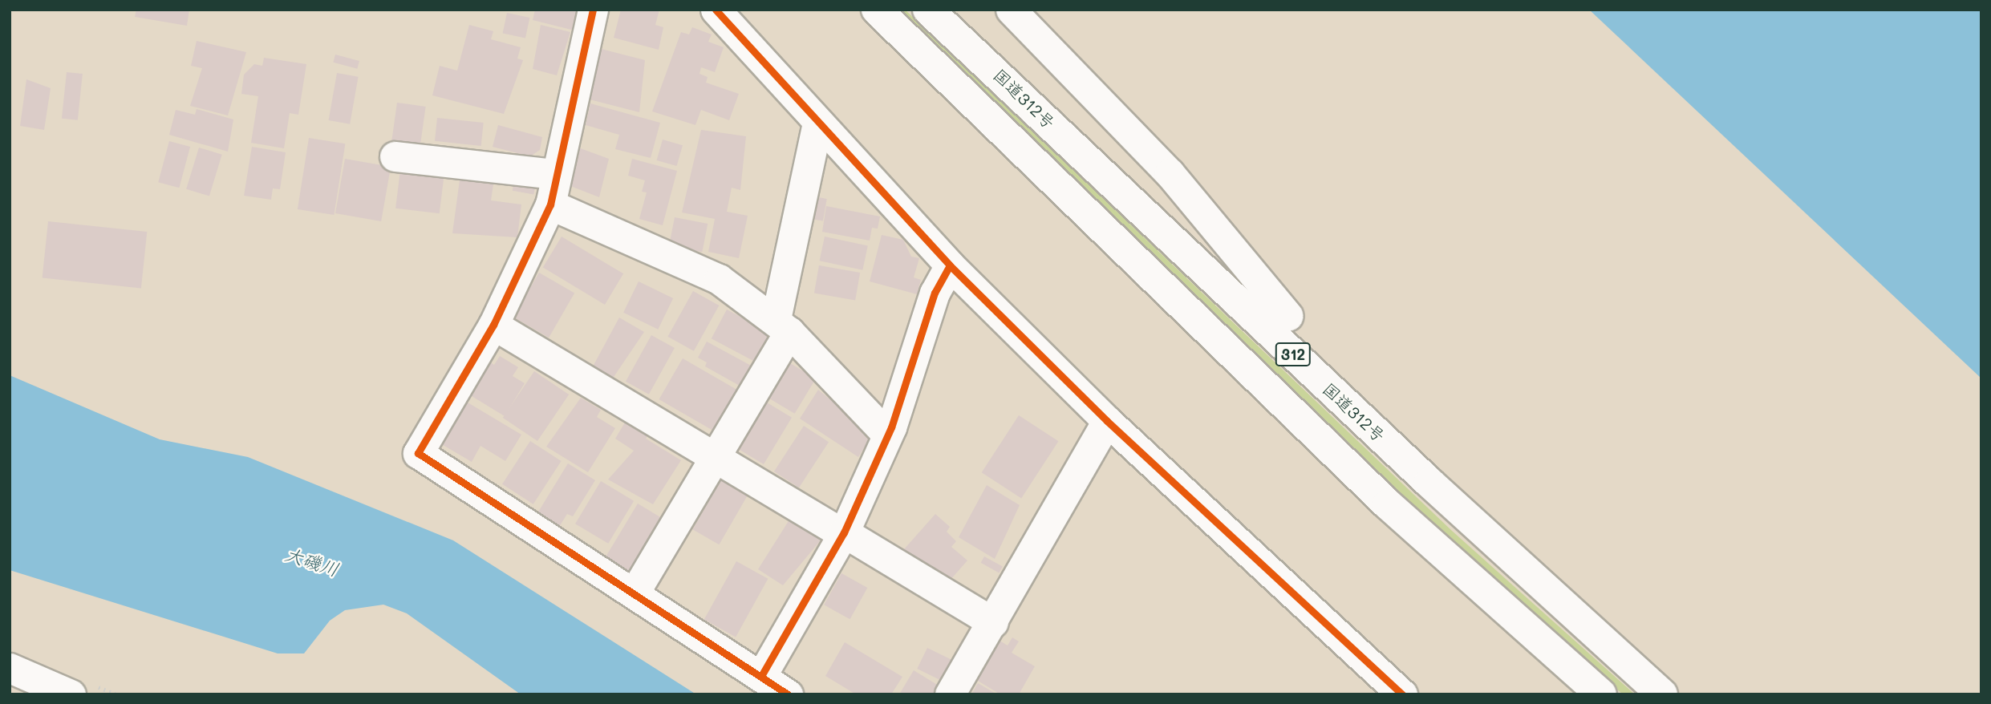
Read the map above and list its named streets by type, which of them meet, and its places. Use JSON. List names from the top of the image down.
{
  "streets": {
    "highway": ["国道312号", "312"]
  },
  "water": ["大磯川"]
}
